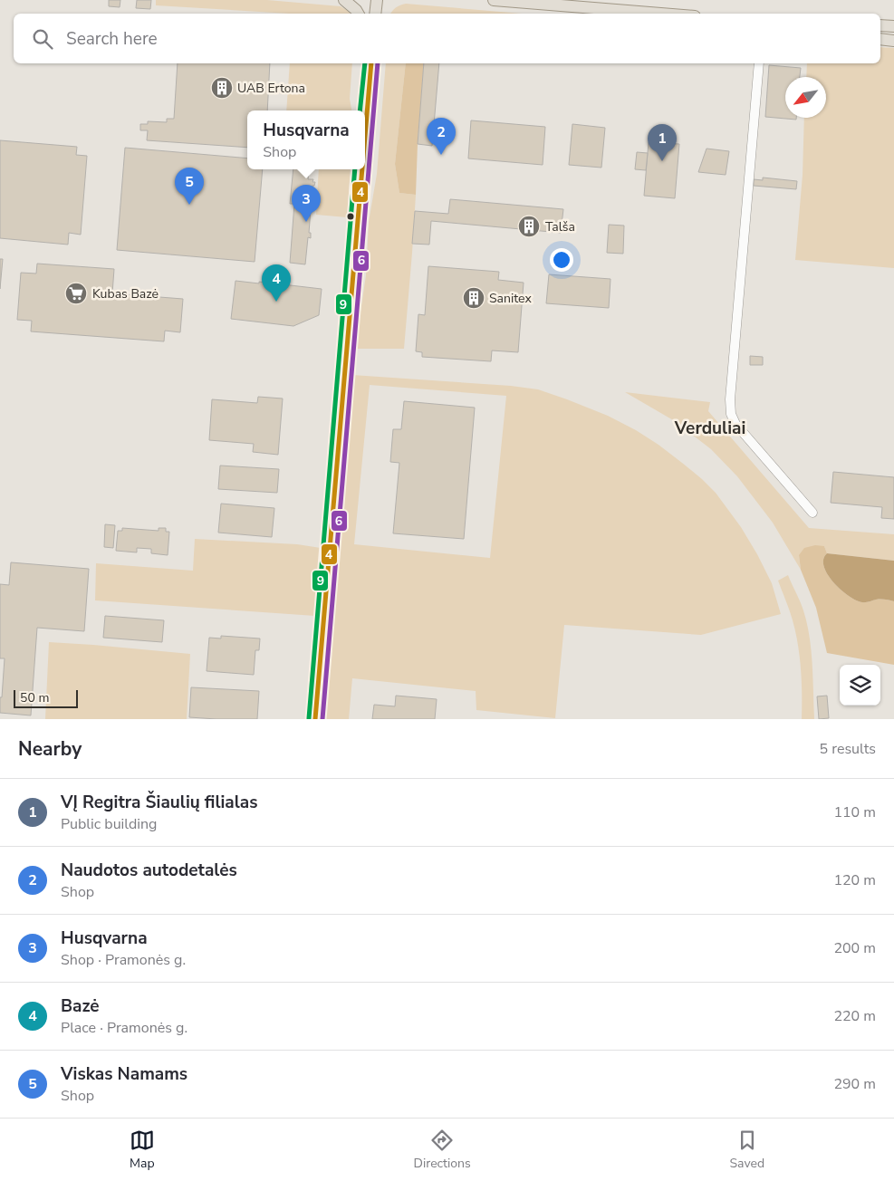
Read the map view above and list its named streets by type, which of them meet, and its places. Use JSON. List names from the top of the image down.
{
  "districts": ["Verduliai"],
  "places": {
    "building": ["UAB Ertona", "Talša", "Sanitex"],
    "supermarket": ["Kubas Bazė"]
  },
  "lines": ["transit line 4", "transit line 6", "transit line 9"],
  "scale_bar": "50 m",
  "north": "bottom left",
  "page": {
    "search": "Search here",
    "popup": ["Husqvarna", "Shop"],
    "pins": [
      "2",
      "1",
      "5",
      "3",
      "4"
    ],
    "scale": "50 m",
    "heading": ["Nearby", "5 results"],
    "list": [
      {
        "mark": "1",
        "name": "VĮ Regitra Šiaulių filialas",
        "note": "Public building",
        "value": "110 m"
      },
      {
        "mark": "2",
        "name": "Naudotos autodetalės",
        "note": "Shop",
        "value": "120 m"
      },
      {
        "mark": "3",
        "name": "Husqvarna",
        "note": "Shop · Pramonės g.",
        "value": "200 m"
      },
      {
        "mark": "4",
        "name": "Bazė",
        "note": "Place · Pramonės g.",
        "value": "220 m"
      },
      {
        "mark": "5",
        "name": "Viskas Namams",
        "note": "Shop",
        "value": "290 m"
      }
    ],
    "nav": ["Map", "Directions", "Saved"]
  }
}
